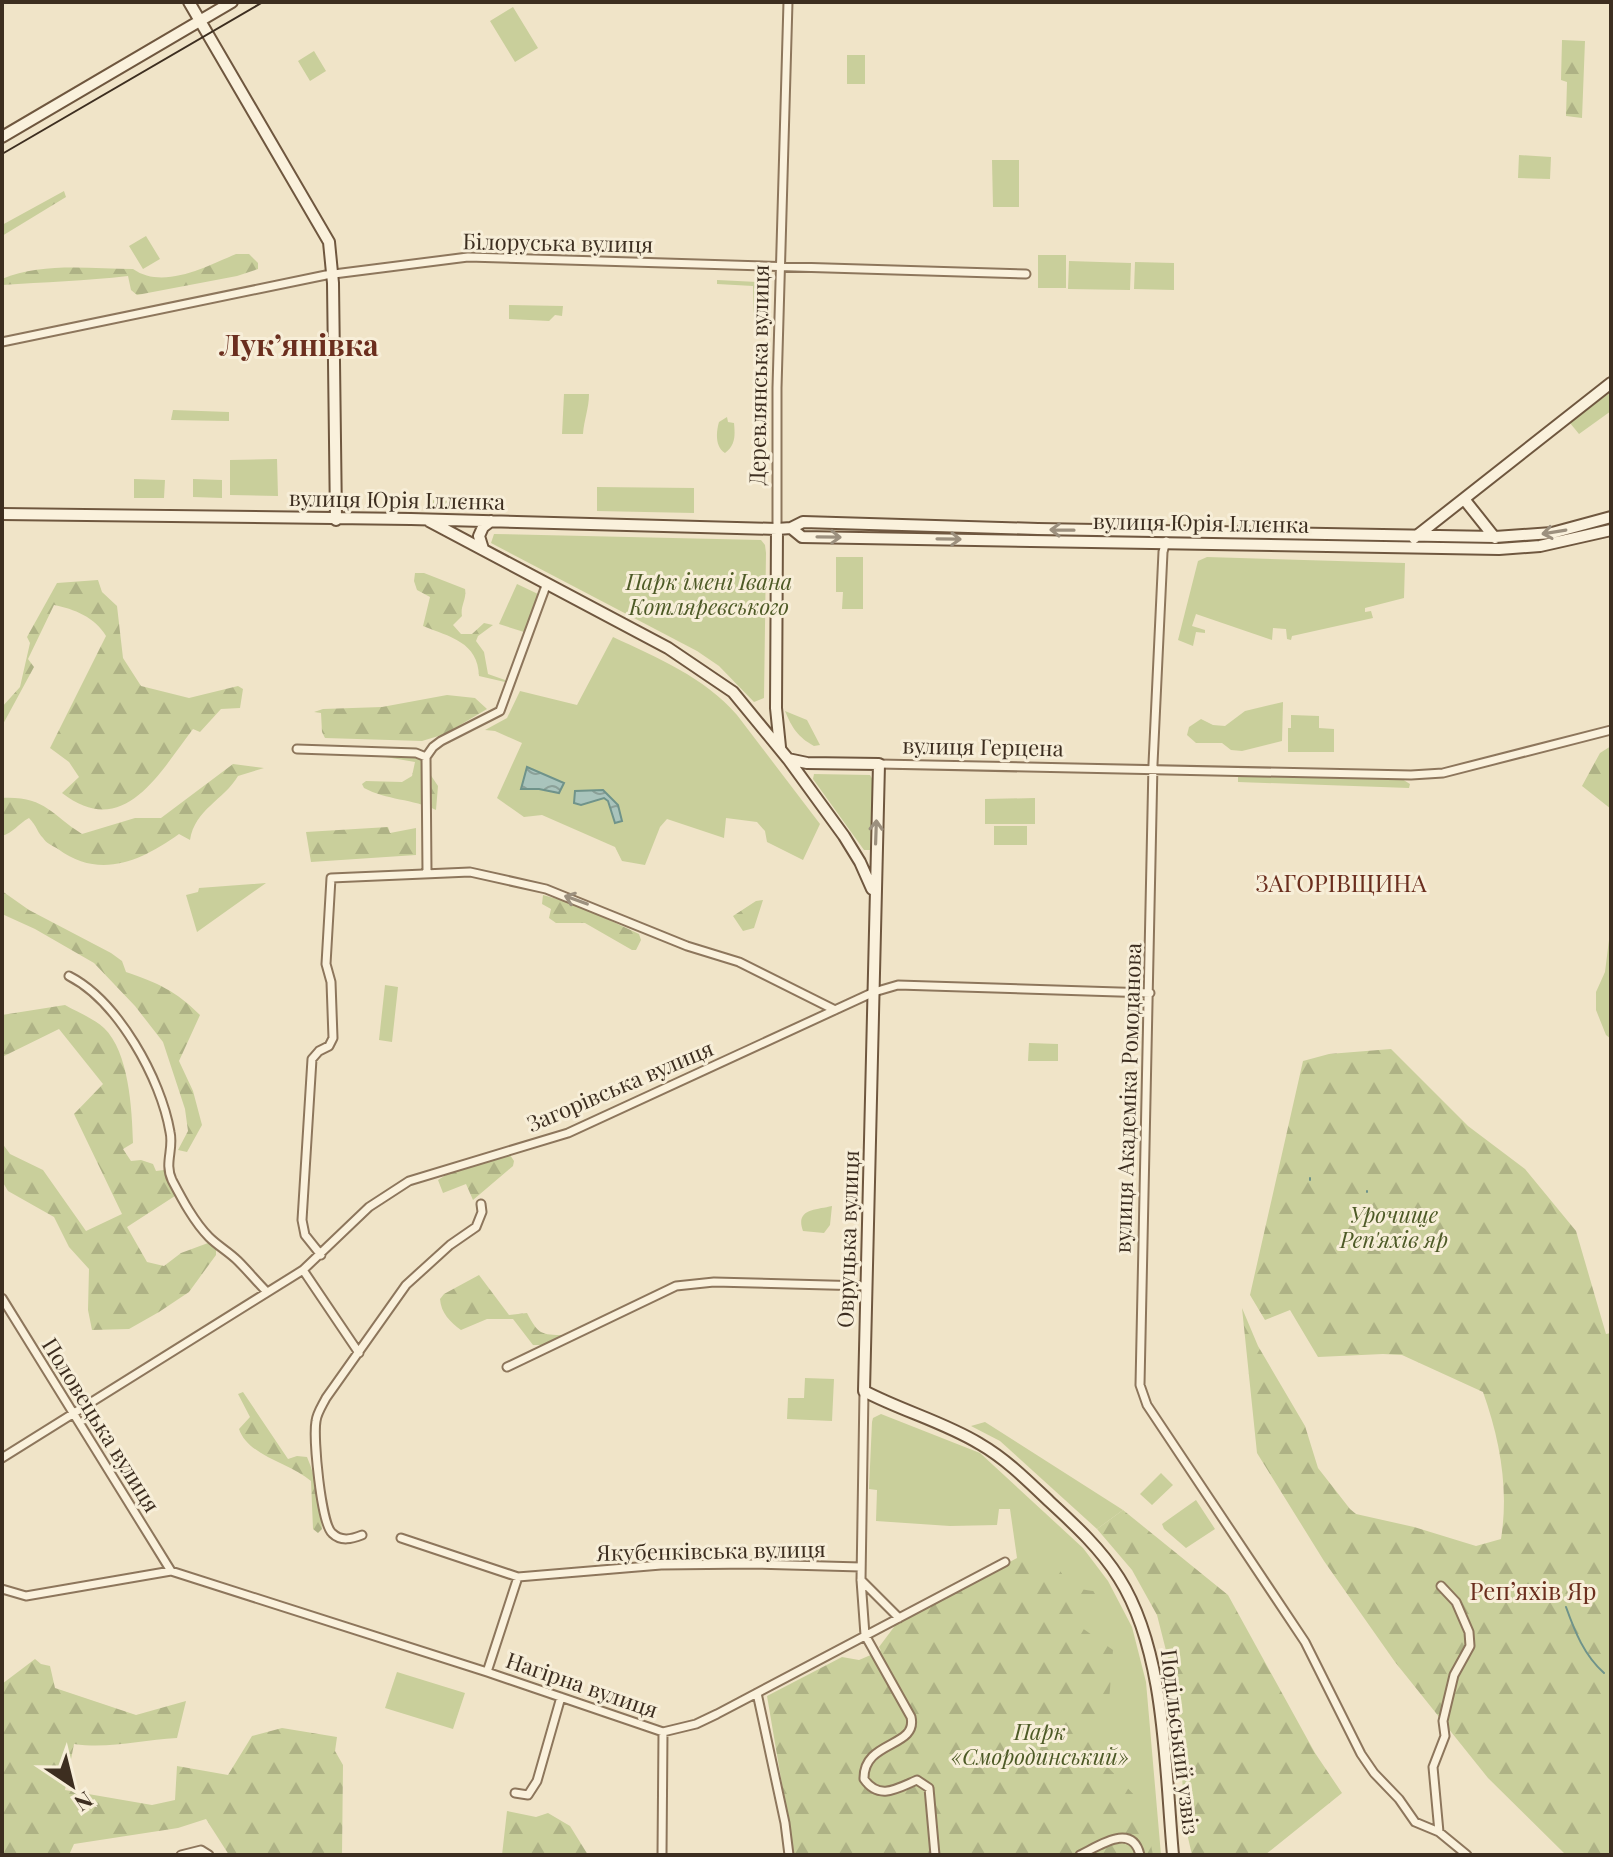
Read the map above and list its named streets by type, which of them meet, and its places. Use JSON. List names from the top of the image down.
{
  "streets": {
    "street": [
      "Білоруська вулиця",
      "Деревлянська вулиця",
      "вулиця Юрія Іллєнка",
      "вулиця Герцена",
      "Загорівська вулиця",
      "вулиця Академіка Ромоданова",
      "Овруцька вулиця",
      "Половецька вулиця",
      "Якубенківська вулиця",
      "Нагірна вулиця",
      "Подільський узвіз"
    ]
  },
  "crossings": [
    ["Білоруська вулиця", "Деревлянська вулиця"],
    ["Деревлянська вулиця", "вулиця Юрія Іллєнка"],
    ["вулиця Юрія Іллєнка", "вулиця Академіка Ромоданова"],
    ["вулиця Герцена", "вулиця Академіка Ромоданова"],
    ["вулиця Герцена", "Овруцька вулиця"],
    ["Загорівська вулиця", "вулиця Академіка Ромоданова"],
    ["Загорівська вулиця", "Овруцька вулиця"],
    ["Загорівська вулиця", "Половецька вулиця"],
    ["Овруцька вулиця", "Якубенківська вулиця"],
    ["Овруцька вулиця", "Нагірна вулиця"],
    ["Овруцька вулиця", "Подільський узвіз"],
    ["Половецька вулиця", "Нагірна вулиця"]
  ],
  "districts": ["Лукʼянівка", "ЗАГОРІВЩИНА", "Репʼяхів Яр"],
  "parks": ["Парк імені Івана Котляревського", "Урочище Реп'яхів яр", "Парк «Смородинський»"],
  "north": "bottom right"
}
